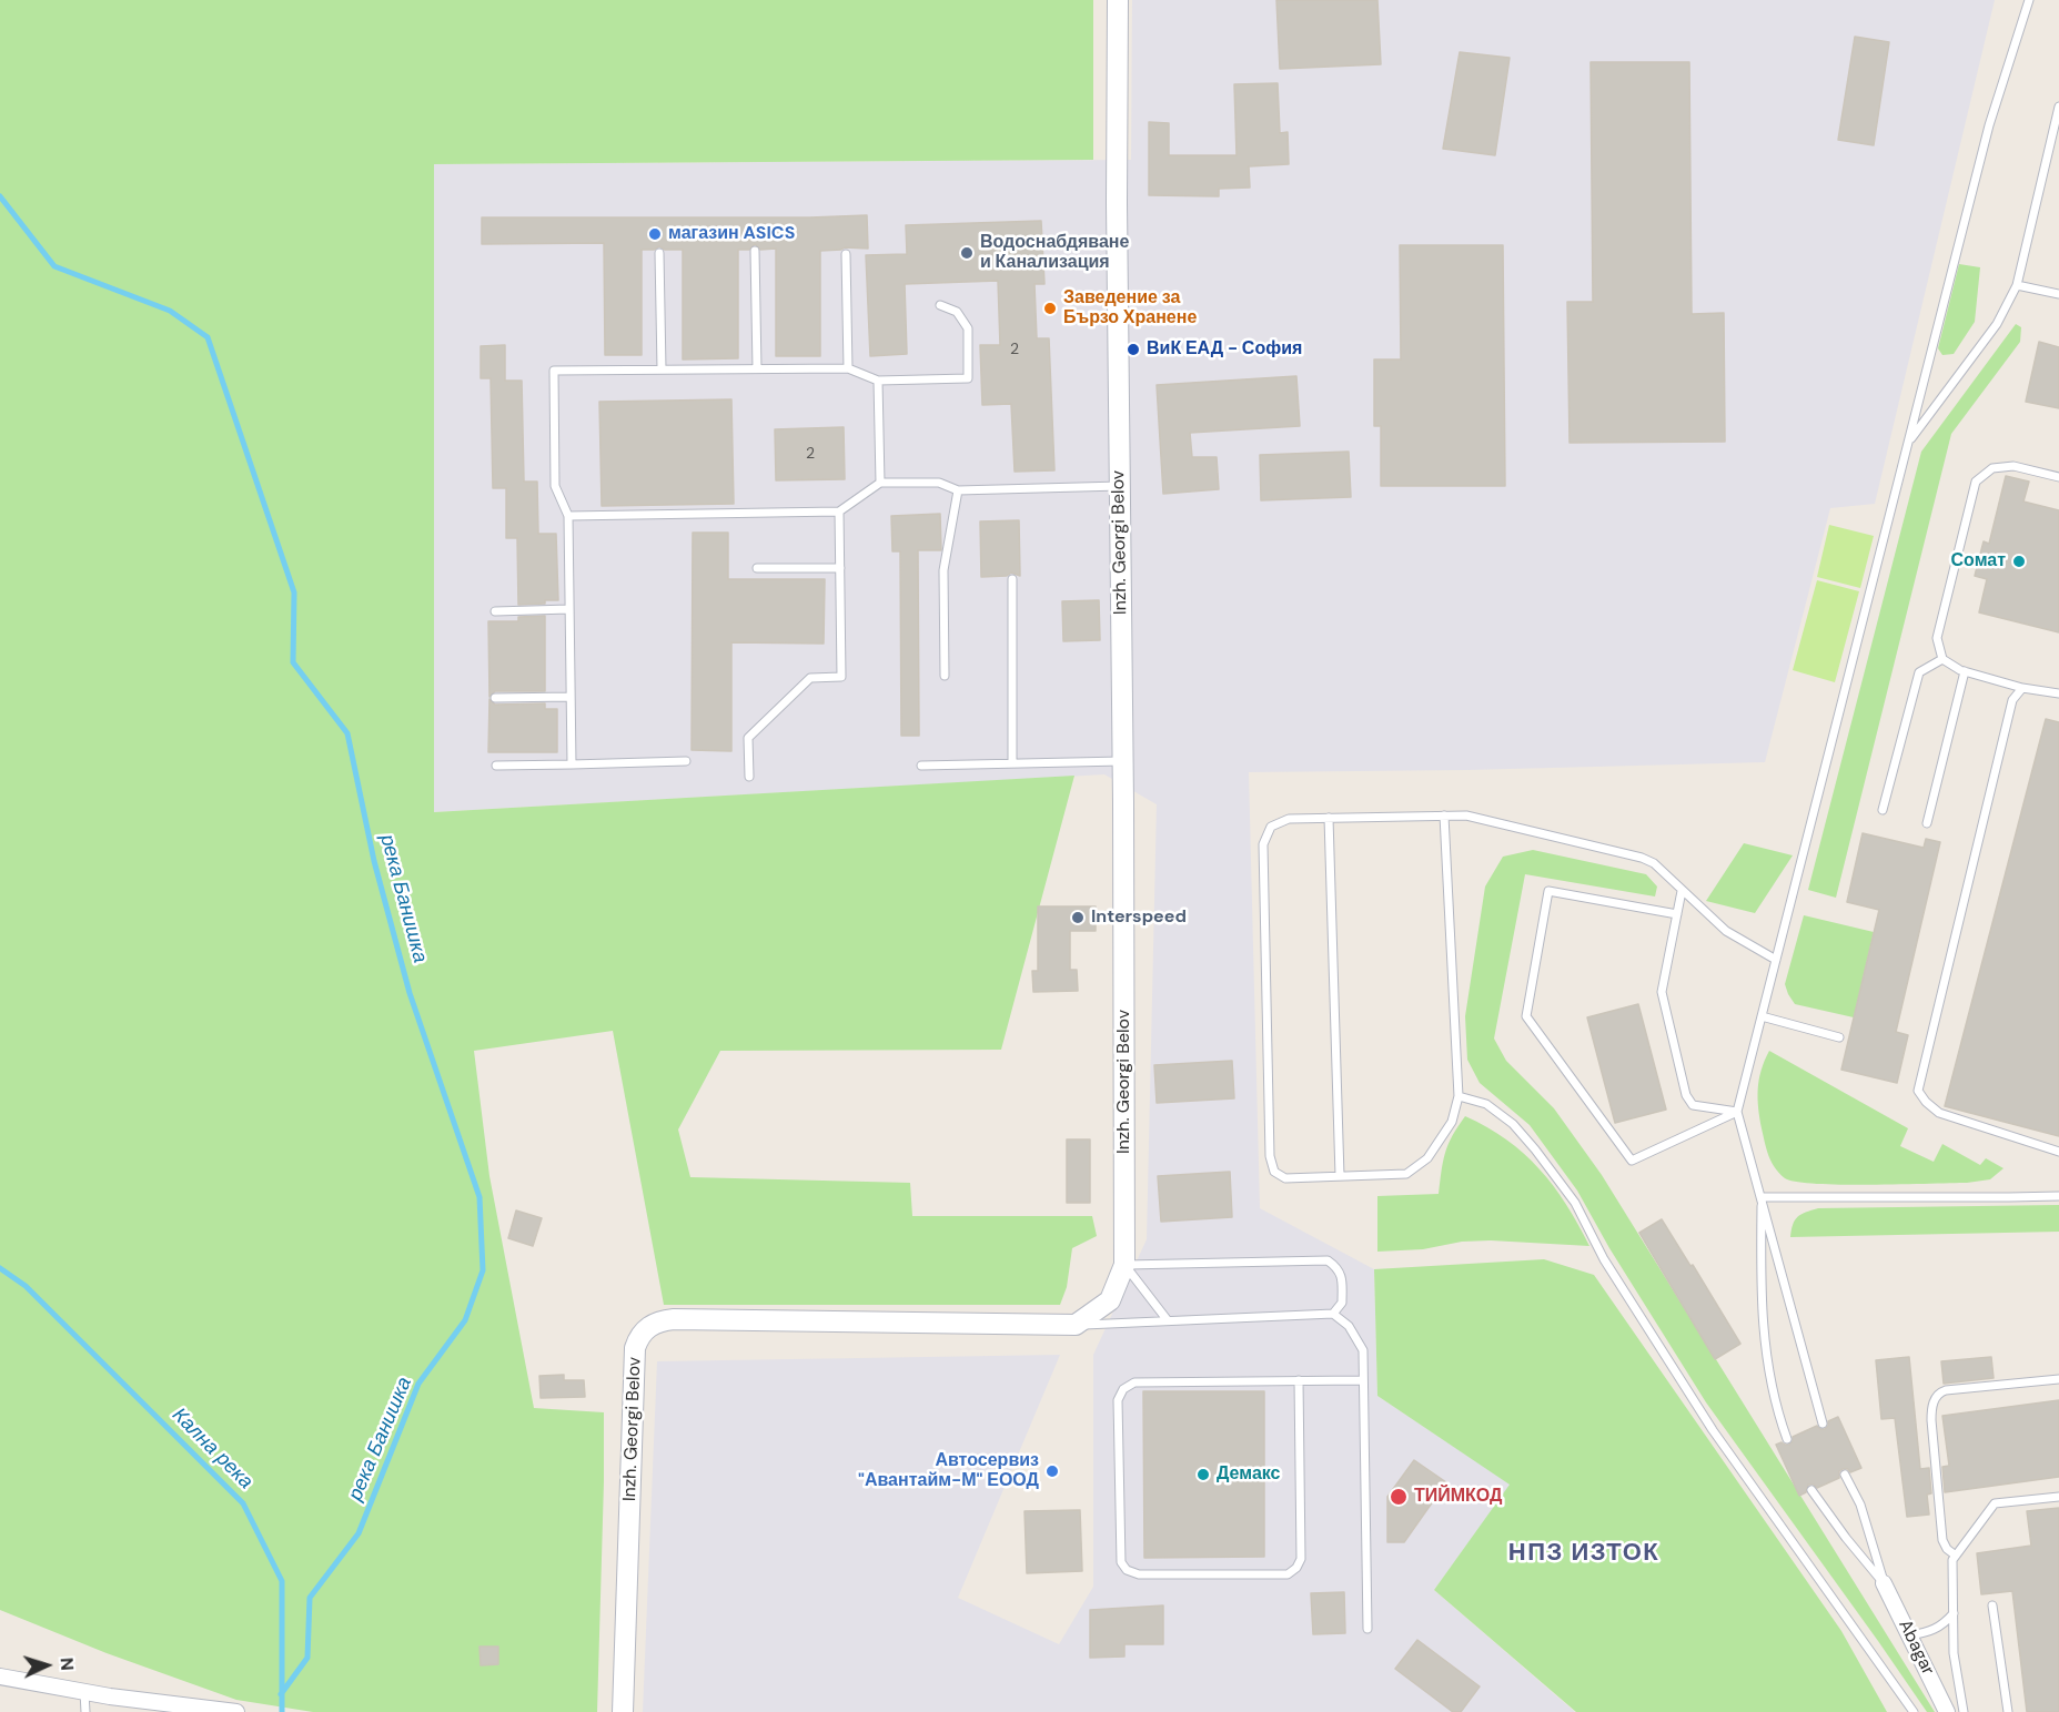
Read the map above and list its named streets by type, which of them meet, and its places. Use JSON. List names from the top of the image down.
{
  "streets": {
    "street": ["Inzh. Georgi Belov", "Abagar"]
  },
  "districts": ["НПЗ ИЗТОК"],
  "water": ["река Банишка", "Кална река"],
  "places": [
    "магазин ASICS",
    "Водоснабдяване и Канализация",
    "Заведение за Бързо Хранене",
    "ВиК ЕАД - София",
    "Сомат",
    "Interspeed",
    "Автосервиз \"Авантайм-М\" ЕООД",
    "Демакс",
    "ТИЙМКОД"
  ],
  "house_numbers": ["2", "2"],
  "north": "right"
}
